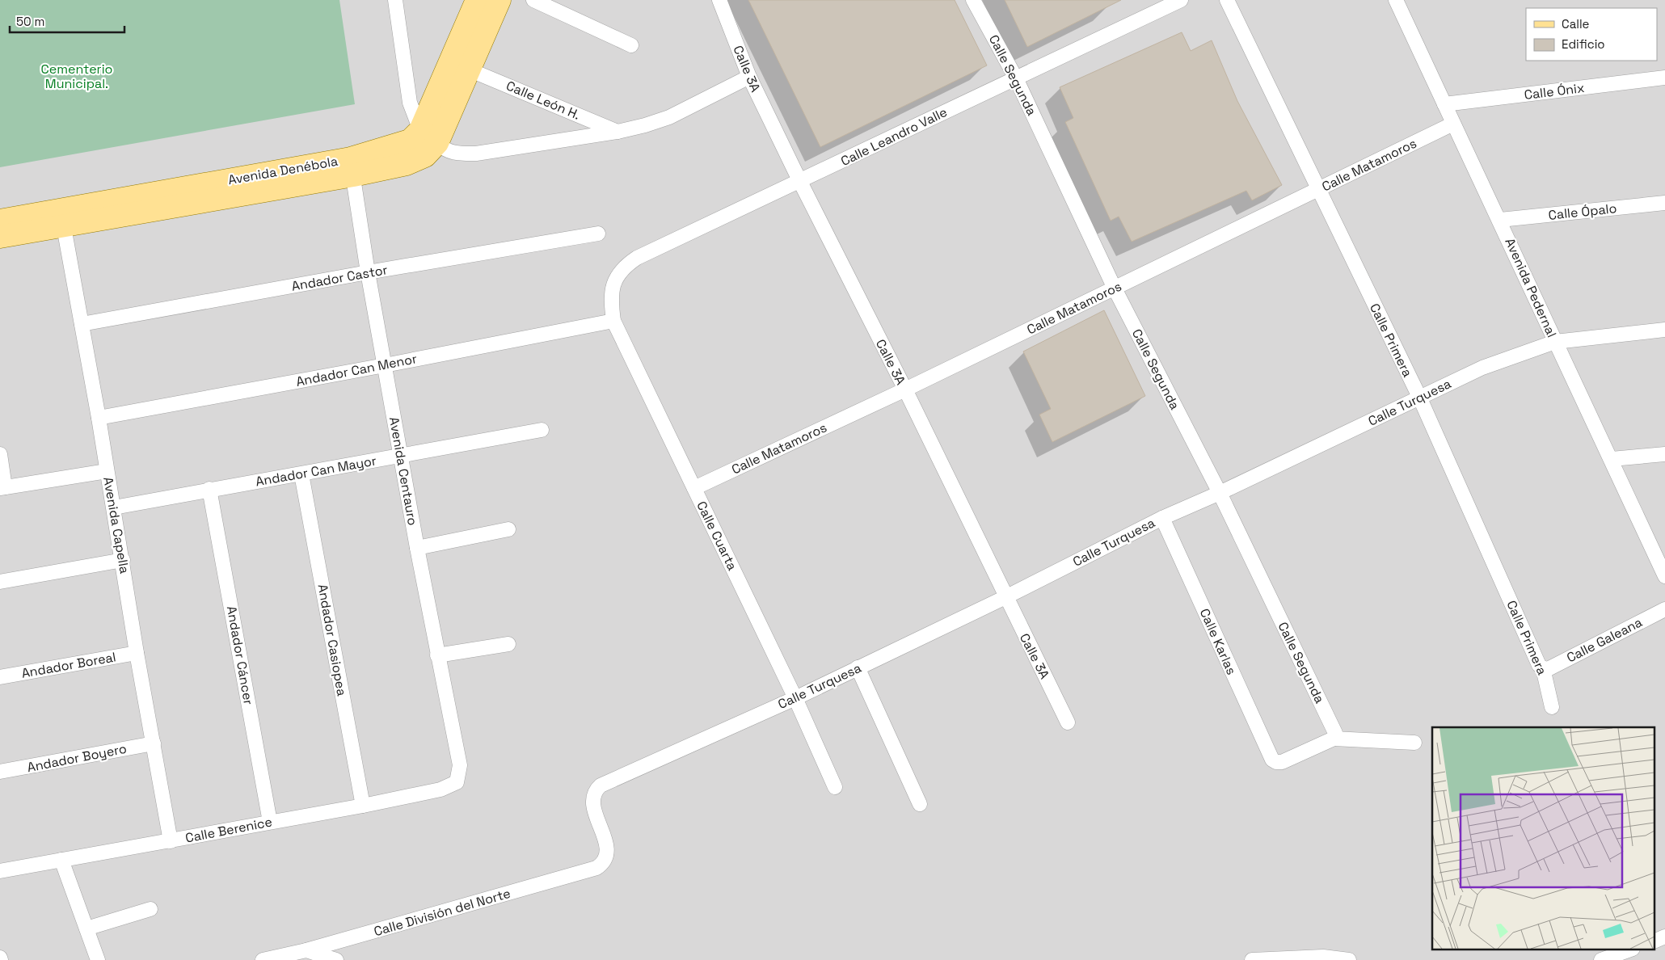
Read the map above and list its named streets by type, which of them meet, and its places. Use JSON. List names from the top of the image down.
{
  "streets": {
    "main road": ["Avenida Denébola"],
    "street": [
      "Calle 3A",
      "Calle Segunda",
      "Calle Ónix",
      "Calle León H.",
      "Calle Leandro Valle",
      "Calle Matamoros",
      "Calle Ópalo",
      "Andador Castor",
      "Avenida Pedernal",
      "Calle Primera",
      "Andador Can Menor",
      "Calle Turquesa",
      "Andador Can Mayor",
      "Avenida Centauro",
      "Avenida Capella",
      "Calle Cuarta",
      "Andador Casiopea",
      "Calle Galeana",
      "Calle Karlas",
      "Andador Cáncer",
      "Andador Boreal",
      "Andador Boyero",
      "Calle Berenice",
      "Calle División del Norte"
    ]
  },
  "crossings": [
    ["Calle 3A", "Calle Leandro Valle"],
    ["Calle 3A", "Calle Matamoros"],
    ["Calle 3A", "Calle Turquesa"],
    ["Calle Segunda", "Calle Leandro Valle"],
    ["Calle Segunda", "Calle Matamoros"],
    ["Calle Segunda", "Calle Turquesa"],
    ["Calle Segunda", "Calle Karlas"],
    ["Calle Ónix", "Avenida Pedernal"],
    ["Calle León H.", "Avenida Denébola"],
    ["Calle Leandro Valle", "Calle Cuarta"],
    ["Calle Matamoros", "Avenida Pedernal"],
    ["Calle Matamoros", "Calle Primera"],
    ["Calle Matamoros", "Calle Cuarta"],
    ["Avenida Denébola", "Avenida Centauro"],
    ["Avenida Denébola", "Avenida Capella"],
    ["Calle Ópalo", "Avenida Pedernal"],
    ["Andador Castor", "Avenida Centauro"],
    ["Andador Castor", "Avenida Capella"],
    ["Avenida Pedernal", "Calle Turquesa"],
    ["Calle Primera", "Calle Turquesa"],
    ["Calle Primera", "Calle Galeana"],
    ["Andador Can Menor", "Avenida Centauro"],
    ["Andador Can Menor", "Avenida Capella"],
    ["Andador Can Menor", "Calle Cuarta"],
    ["Calle Turquesa", "Calle Cuarta"],
    ["Calle Turquesa", "Calle Karlas"],
    ["Calle Turquesa", "Calle División del Norte"],
    ["Andador Can Mayor", "Avenida Centauro"],
    ["Andador Can Mayor", "Avenida Capella"],
    ["Andador Can Mayor", "Andador Casiopea"],
    ["Andador Can Mayor", "Andador Cáncer"],
    ["Avenida Centauro", "Calle Berenice"],
    ["Avenida Capella", "Andador Boreal"],
    ["Avenida Capella", "Andador Boyero"],
    ["Avenida Capella", "Calle Berenice"],
    ["Andador Casiopea", "Calle Berenice"],
    ["Andador Cáncer", "Calle Berenice"]
  ],
  "parks": ["Cementerio Municipal."],
  "legend": ["Calle", "Edificio"],
  "scale_bar": "50 m"
}
